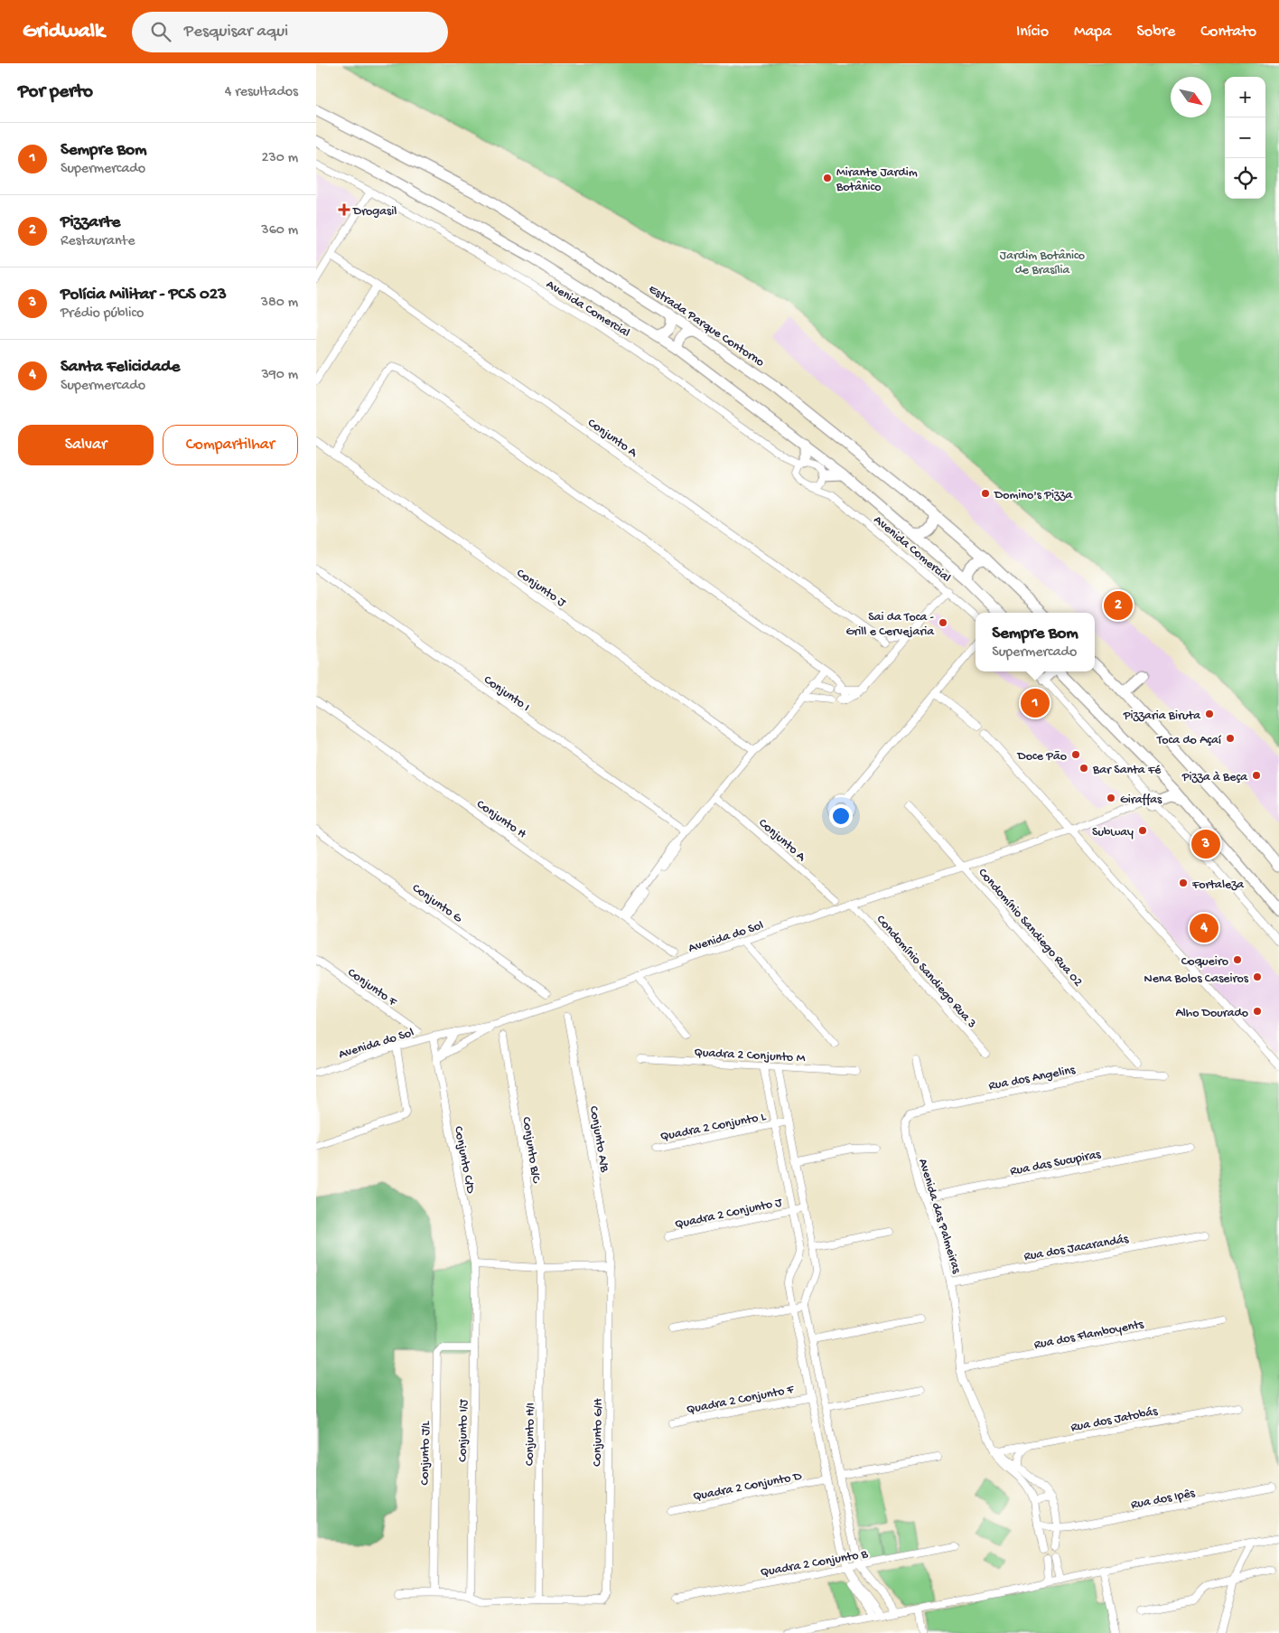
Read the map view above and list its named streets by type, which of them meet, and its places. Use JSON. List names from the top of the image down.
{
  "streets": {
    "highway": ["Estrada Parque Contorno"],
    "street": [
      "Avenida Comercial",
      "Conjunto A",
      "Conjunto J",
      "Conjunto I",
      "Conjunto H",
      "Conjunto G",
      "Condomínio Sandiego Rua 02",
      "Avenida do Sol",
      "Condomínio Sandiego Rua 3",
      "Conjunto F",
      "Quadra 2 Conjunto M",
      "Rua dos Angelins",
      "Quadra 2 Conjunto L",
      "Conjunto A/B",
      "Conjunto B/C",
      "Conjunto C/D",
      "Rua das Sucupiras",
      "Quadra 2 Conjunto J",
      "Avenida das Palmeiras",
      "Rua dos Jacarandás",
      "Rua dos Flamboyents",
      "Quadra 2 Conjunto F",
      "Rua dos Jatobás",
      "Conjunto I/J",
      "Conjunto G/H",
      "Conjunto H/I",
      "Conjunto J/L",
      "Quadra 2 Conjunto D",
      "Rua dos Ipês",
      "Quadra 2 Conjunto B"
    ]
  },
  "crossings": [
    ["Condomínio Sandiego Rua 02", "Avenida do Sol"],
    ["Avenida do Sol", "Condomínio Sandiego Rua 3"],
    ["Avenida do Sol", "Conjunto C/D"],
    ["Rua dos Angelins", "Avenida das Palmeiras"],
    ["Conjunto A/B", "Conjunto G/H"],
    ["Conjunto B/C", "Conjunto H/I"],
    ["Conjunto C/D", "Conjunto I/J"],
    ["Rua das Sucupiras", "Avenida das Palmeiras"],
    ["Avenida das Palmeiras", "Rua dos Jacarandás"],
    ["Avenida das Palmeiras", "Rua dos Flamboyents"],
    ["Avenida das Palmeiras", "Rua dos Jatobás"],
    ["Avenida das Palmeiras", "Rua dos Ipês"],
    ["Conjunto I/J", "Conjunto J/L"],
    ["Conjunto G/H", "Conjunto H/I"]
  ],
  "parks": ["Jardim Botânico de Brasília"],
  "places": {
    "other": [
      "Mirante Jardim Botânico",
      "Domino's Pizza",
      "Sai da Toca - Grill e Cervejaria",
      "Pizzaria Biruta",
      "Toca do Açaí",
      "Doce Pão",
      "Bar Santa Fé",
      "Pizza à Beça",
      "Giraffas",
      "Subway",
      "Fortaleza",
      "Coqueiro",
      "Nena Bolos Caseiros",
      "Alho Dourado"
    ],
    "health": ["Drogasil"]
  },
  "north": "bottom right",
  "page": {
    "header": "Gridwalk",
    "search": "Pesquisar aqui",
    "nav": [
      "Início",
      "Mapa",
      "Sobre",
      "Contato"
    ],
    "heading": ["Por perto", "4 resultados"],
    "map_buttons": ["+", "−"],
    "list": [
      {
        "mark": "1",
        "name": "Sempre Bom",
        "note": "Supermercado",
        "value": "230 m"
      },
      {
        "mark": "2",
        "name": "Pizzarte",
        "note": "Restaurante",
        "value": "360 m"
      },
      {
        "mark": "3",
        "name": "Polícia Militar - PCS 023",
        "note": "Prédio público",
        "value": "380 m"
      },
      {
        "mark": "4",
        "name": "Santa Felicidade",
        "note": "Supermercado",
        "value": "390 m"
      }
    ],
    "buttons": ["Salvar", "Compartilhar"],
    "pins": [
      "2",
      "1",
      "3",
      "4"
    ],
    "popup": ["Sempre Bom", "Supermercado"]
  }
}
